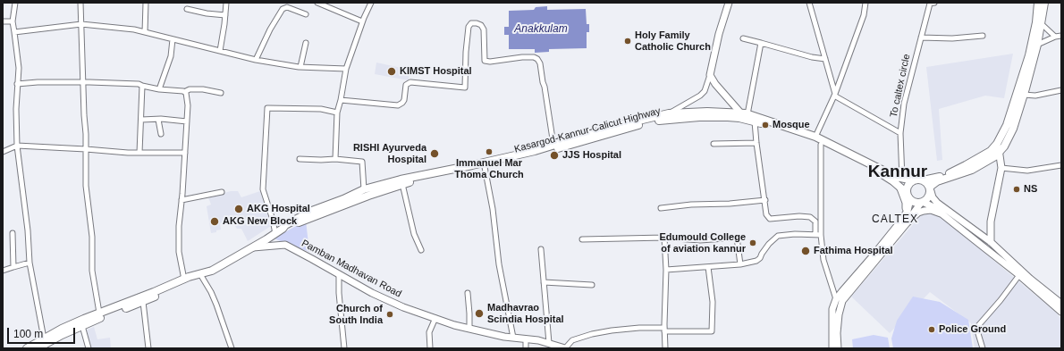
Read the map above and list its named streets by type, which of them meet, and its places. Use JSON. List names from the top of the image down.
{
  "streets": {
    "highway": ["Kasargod-Kannur-Calicut Highway"],
    "main road": ["Pamban Madhavan Road"],
    "street": ["To caltex circle"]
  },
  "crossings": [
    ["Kasargod-Kannur-Calicut Highway", "Pamban Madhavan Road"]
  ],
  "districts": ["Kannur", "CALTEX"],
  "water": ["Anakkulam"],
  "places": [
    "Holy Family Catholic Church",
    "KIMST Hospital",
    "Mosque",
    "Immanuel Mar Thoma Church",
    "RISHI Ayurveda Hospital",
    "JJS Hospital",
    "NS",
    "AKG Hospital",
    "AKG New Block",
    "Edumould College of aviation kannur",
    "Fathima Hospital",
    "Madhavrao Scindia Hospital",
    "Church of South India",
    "Police Ground"
  ],
  "scale_bar": "100 m"
}
